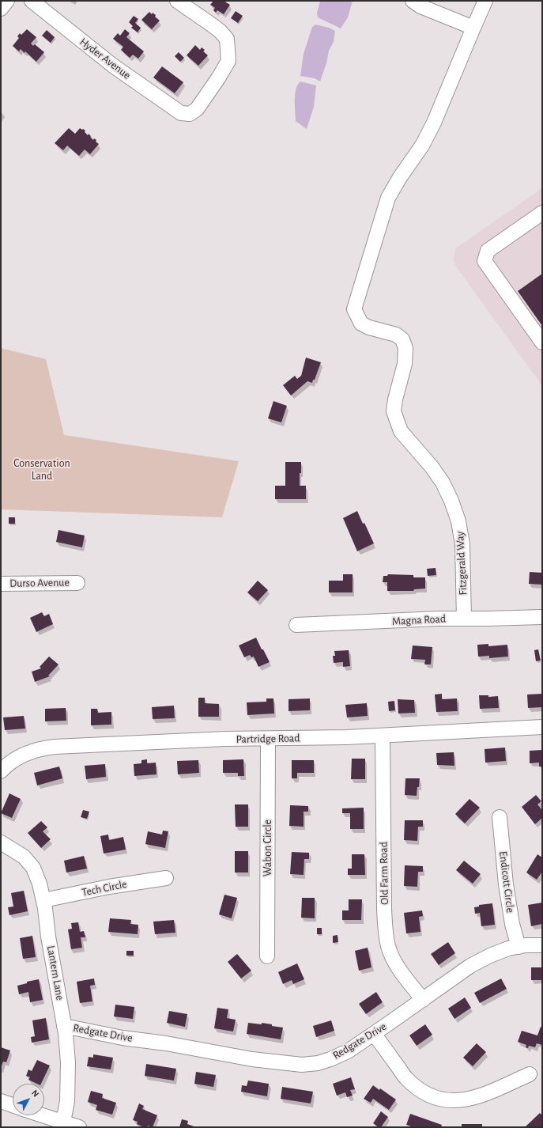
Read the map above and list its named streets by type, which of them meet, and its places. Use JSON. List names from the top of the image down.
{
  "streets": {
    "street": [
      "Hyder Avenue",
      "Fitzgerald Way",
      "Durso Avenue",
      "Magna Road",
      "Partridge Road",
      "Wabon Circle",
      "Old Farm Road",
      "Endicott Circle",
      "Tech Circle",
      "Lantern Lane",
      "Redgate Drive"
    ]
  },
  "crossings": [
    ["Fitzgerald Way", "Magna Road"],
    ["Partridge Road", "Wabon Circle"],
    ["Partridge Road", "Old Farm Road"],
    ["Old Farm Road", "Redgate Drive"],
    ["Endicott Circle", "Redgate Drive"],
    ["Tech Circle", "Lantern Lane"],
    ["Lantern Lane", "Redgate Drive"]
  ],
  "parks": ["Conservation Land"],
  "north": "top right"
}
